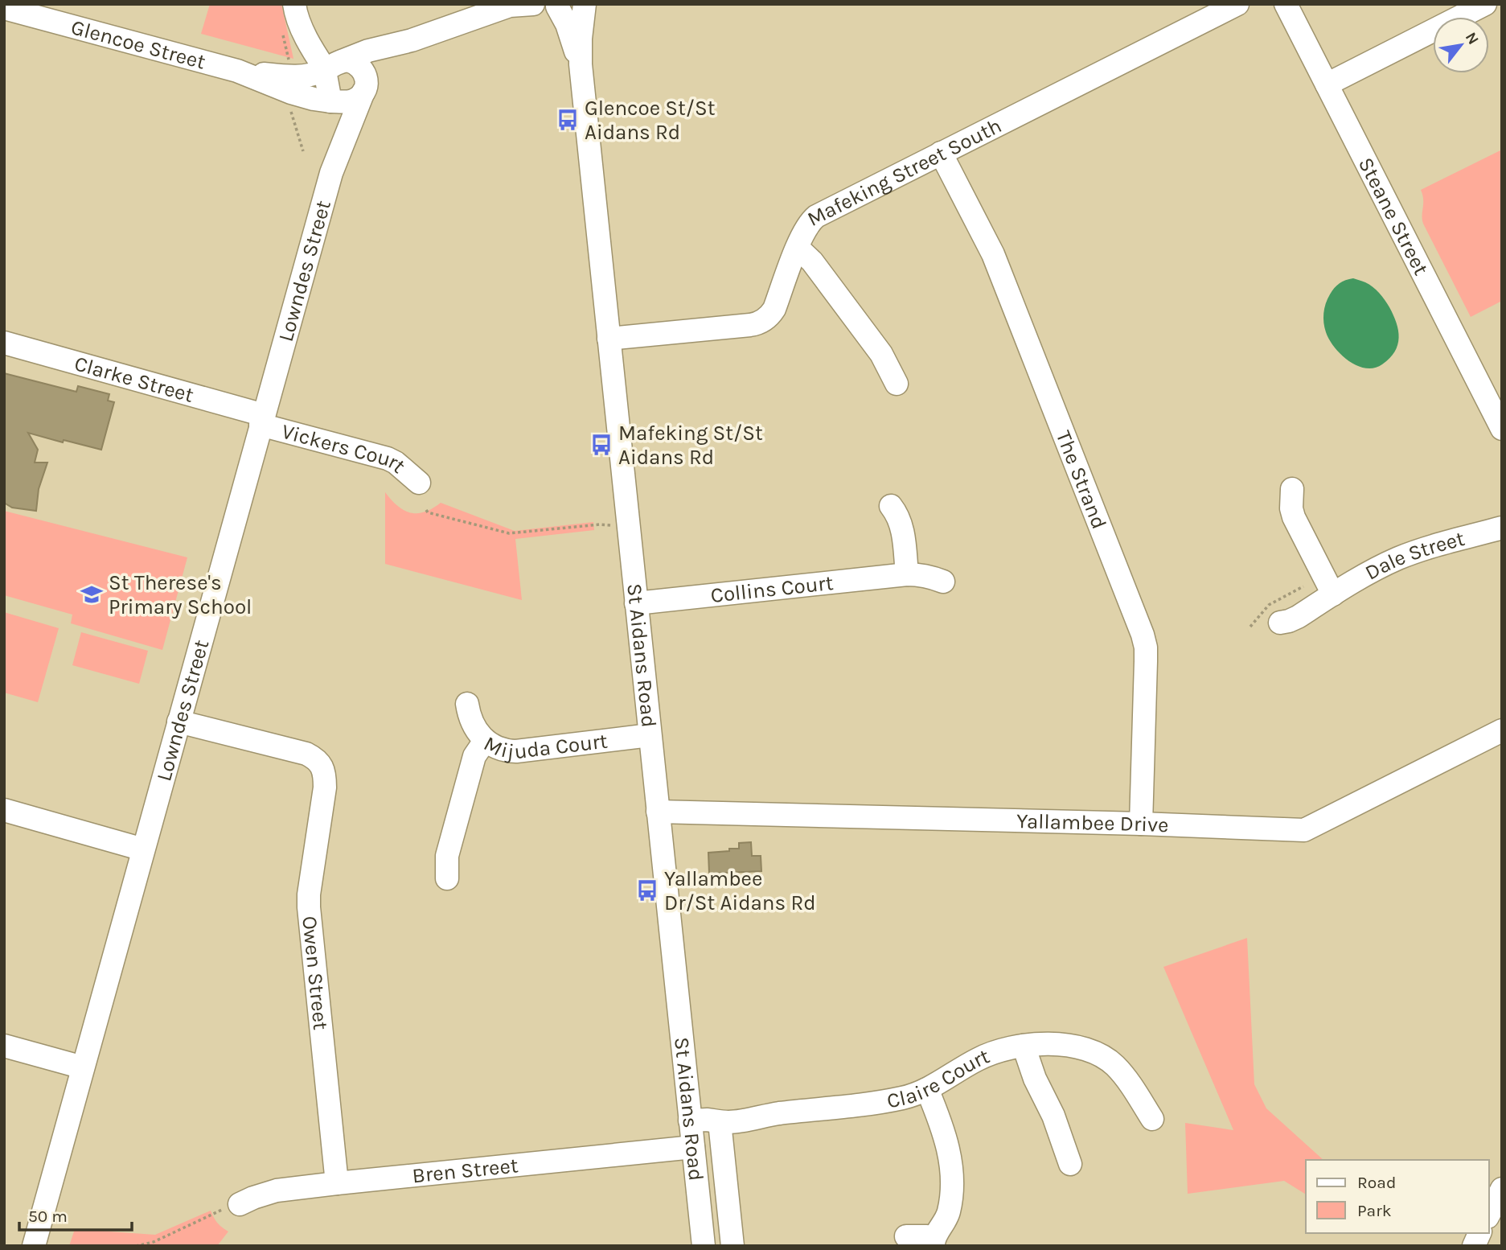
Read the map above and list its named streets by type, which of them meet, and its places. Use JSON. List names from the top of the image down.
{
  "streets": {
    "street": [
      "Glencoe Street",
      "Mafeking Street South",
      "Steane Street",
      "Lowndes Street",
      "Clarke Street",
      "Vickers Court",
      "The Strand",
      "Dale Street",
      "Collins Court",
      "St Aidans Road",
      "Mijuda Court",
      "Yallambee Drive",
      "Owen Street",
      "Claire Court",
      "Bren Street"
    ]
  },
  "crossings": [
    ["Glencoe Street", "Lowndes Street"],
    ["Glencoe Street", "St Aidans Road"],
    ["Mafeking Street South", "The Strand"],
    ["Mafeking Street South", "St Aidans Road"],
    ["Lowndes Street", "Clarke Street"],
    ["Lowndes Street", "Vickers Court"],
    ["Lowndes Street", "Owen Street"],
    ["Clarke Street", "Vickers Court"],
    ["The Strand", "Yallambee Drive"],
    ["Collins Court", "St Aidans Road"],
    ["St Aidans Road", "Mijuda Court"],
    ["St Aidans Road", "Yallambee Drive"],
    ["St Aidans Road", "Claire Court"],
    ["St Aidans Road", "Bren Street"],
    ["Owen Street", "Bren Street"]
  ],
  "places": {
    "bus stop": ["Glencoe St/St Aidans Rd", "Mafeking St/St Aidans Rd", "Yallambee Dr/St Aidans Rd"],
    "school or university": ["St Therese's Primary School"]
  },
  "legend": ["Road", "Park"],
  "scale_bar": "50 m",
  "north": "top right"
}
